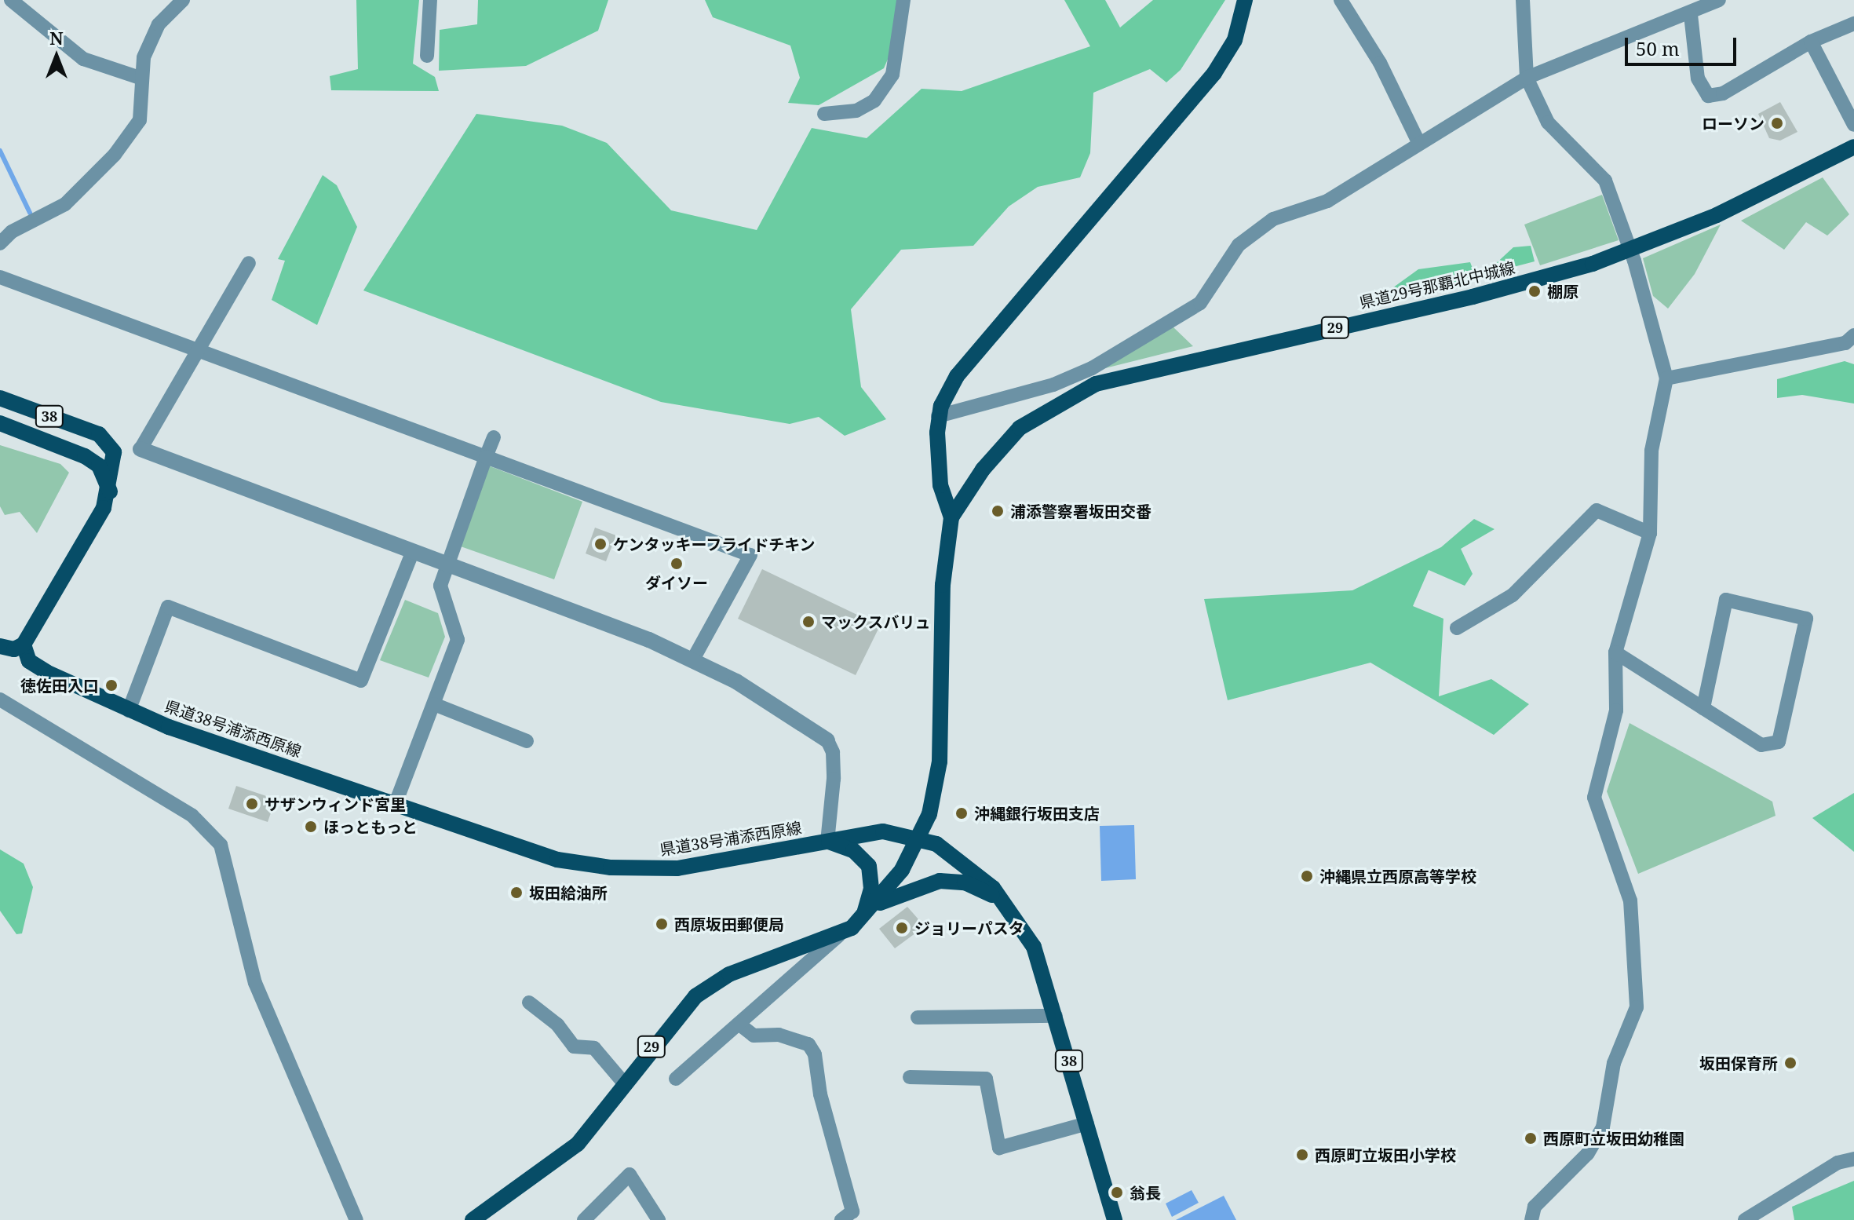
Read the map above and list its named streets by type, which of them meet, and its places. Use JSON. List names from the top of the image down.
{
  "streets": {
    "main road": [
      "県道29号那覇北中城線",
      "29",
      "38",
      "県道38号浦添西原線"
    ]
  },
  "crossings": [
    ["県道29号那覇北中城線", "県道38号浦添西原線"]
  ],
  "places": [
    "ローソン",
    "棚原",
    "浦添警察署坂田交番",
    "ケンタッキーフライドチキン",
    "ダイソー",
    "マックスバリュ",
    "徳佐田入口",
    "サザンウィンド宮里",
    "沖縄銀行坂田支店",
    "ほっともっと",
    "沖縄県立西原高等学校",
    "坂田給油所",
    "西原坂田郵便局",
    "ジョリーパスタ",
    "坂田保育所",
    "西原町立坂田幼稚園",
    "西原町立坂田小学校",
    "翁長"
  ],
  "scale_bar": "50 m",
  "north": "top"
}
